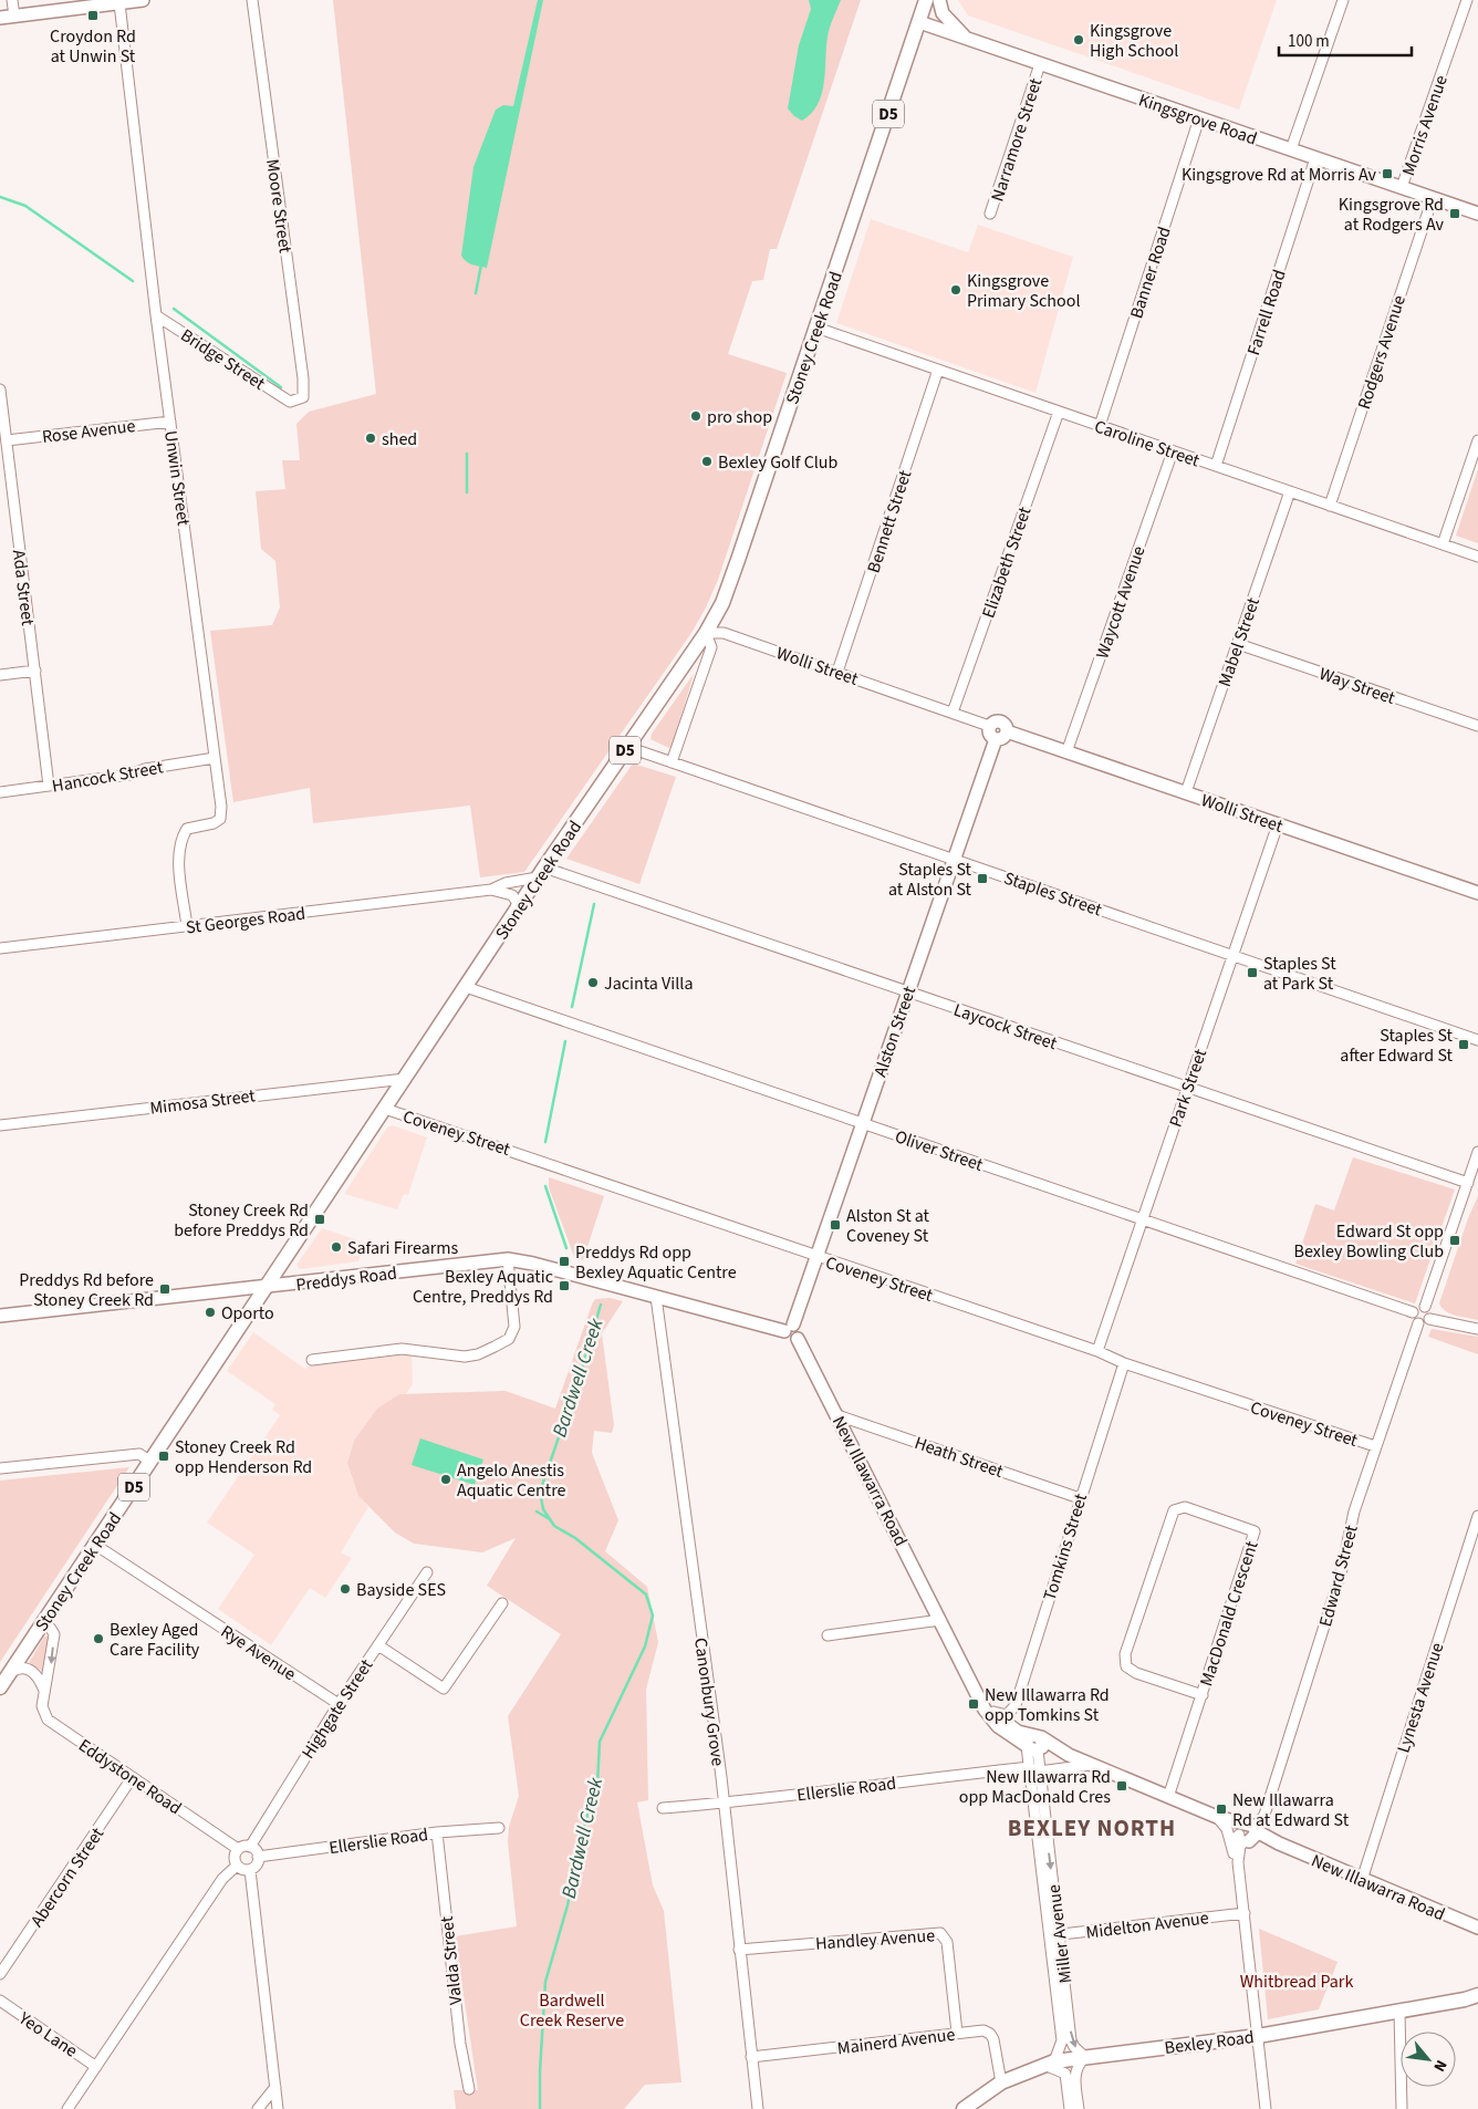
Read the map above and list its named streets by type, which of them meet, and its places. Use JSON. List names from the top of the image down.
{
  "streets": {
    "main road": [
      "D5",
      "Kingsgrove Road",
      "Stoney Creek Road",
      "Wolli Street",
      "Alston Street",
      "Preddys Road",
      "New Illawarra Road",
      "Bexley Road"
    ],
    "street": [
      "Morris Avenue",
      "Narramore Street",
      "Moore Street",
      "Banner Road",
      "Farrell Road",
      "Rodgers Avenue",
      "Bridge Street",
      "Rose Avenue",
      "Caroline Street",
      "Unwin Street",
      "Bennett Street",
      "Elizabeth Street",
      "Ada Street",
      "Waycott Avenue",
      "Mabel Street",
      "Way Street",
      "Hancock Street",
      "Staples Street",
      "St Georges Road",
      "Laycock Street",
      "Park Street",
      "Mimosa Street",
      "Coveney Street",
      "Oliver Street",
      "Heath Street",
      "Tomkins Street",
      "Edward Street",
      "MacDonald Crescent",
      "Rye Avenue",
      "Lynesta Avenue",
      "Canonbury Grove",
      "Highgate Street",
      "Eddystone Road",
      "Ellerslie Road",
      "Abercorn Street",
      "Midelton Avenue",
      "Miller Avenue",
      "Handley Avenue",
      "Valda Street",
      "Yeo Lane",
      "Mainerd Avenue"
    ]
  },
  "crossings": [
    ["Kingsgrove Road", "Morris Avenue"],
    ["Kingsgrove Road", "Narramore Street"],
    ["Kingsgrove Road", "Banner Road"],
    ["Kingsgrove Road", "Farrell Road"],
    ["Kingsgrove Road", "Stoney Creek Road"],
    ["Kingsgrove Road", "Rodgers Avenue"],
    ["Moore Street", "Bridge Street"],
    ["Banner Road", "Caroline Street"],
    ["Farrell Road", "Caroline Street"],
    ["Stoney Creek Road", "Caroline Street"],
    ["Stoney Creek Road", "Wolli Street"],
    ["Stoney Creek Road", "Staples Street"],
    ["Stoney Creek Road", "St Georges Road"],
    ["Stoney Creek Road", "Laycock Street"],
    ["Stoney Creek Road", "Mimosa Street"],
    ["Stoney Creek Road", "Coveney Street"],
    ["Stoney Creek Road", "Oliver Street"],
    ["Stoney Creek Road", "Preddys Road"],
    ["Stoney Creek Road", "Rye Avenue"],
    ["Stoney Creek Road", "Eddystone Road"],
    ["Rodgers Avenue", "Caroline Street"],
    ["Bridge Street", "Unwin Street"],
    ["Rose Avenue", "Unwin Street"],
    ["Rose Avenue", "Ada Street"],
    ["Caroline Street", "Bennett Street"],
    ["Caroline Street", "Elizabeth Street"],
    ["Caroline Street", "Waycott Avenue"],
    ["Caroline Street", "Mabel Street"],
    ["Unwin Street", "Hancock Street"],
    ["Unwin Street", "St Georges Road"],
    ["Bennett Street", "Wolli Street"],
    ["Elizabeth Street", "Wolli Street"],
    ["Ada Street", "Hancock Street"],
    ["Waycott Avenue", "Wolli Street"],
    ["Mabel Street", "Wolli Street"],
    ["Mabel Street", "Way Street"],
    ["Wolli Street", "Alston Street"],
    ["Wolli Street", "Park Street"],
    ["Staples Street", "Alston Street"],
    ["Staples Street", "Park Street"],
    ["St Georges Road", "Laycock Street"],
    ["Laycock Street", "Alston Street"],
    ["Laycock Street", "Park Street"],
    ["Alston Street", "Coveney Street"],
    ["Alston Street", "Oliver Street"],
    ["Alston Street", "Preddys Road"],
    ["Park Street", "Coveney Street"],
    ["Park Street", "Oliver Street"],
    ["Coveney Street", "Tomkins Street"],
    ["Coveney Street", "Edward Street"],
    ["Oliver Street", "Edward Street"],
    ["Preddys Road", "New Illawarra Road"],
    ["Preddys Road", "Canonbury Grove"],
    ["Heath Street", "New Illawarra Road"],
    ["Heath Street", "Tomkins Street"],
    ["New Illawarra Road", "Tomkins Street"],
    ["New Illawarra Road", "Edward Street"],
    ["New Illawarra Road", "MacDonald Crescent"],
    ["New Illawarra Road", "Lynesta Avenue"],
    ["New Illawarra Road", "Ellerslie Road"],
    ["New Illawarra Road", "Miller Avenue"],
    ["Rye Avenue", "Highgate Street"],
    ["Canonbury Grove", "Ellerslie Road"],
    ["Canonbury Grove", "Handley Avenue"],
    ["Canonbury Grove", "Mainerd Avenue"],
    ["Highgate Street", "Eddystone Road"],
    ["Highgate Street", "Ellerslie Road"],
    ["Eddystone Road", "Ellerslie Road"],
    ["Eddystone Road", "Abercorn Street"],
    ["Ellerslie Road", "Miller Avenue"],
    ["Ellerslie Road", "Valda Street"],
    ["Midelton Avenue", "Miller Avenue"],
    ["Miller Avenue", "Bexley Road"],
    ["Handley Avenue", "Mainerd Avenue"],
    ["Mainerd Avenue", "Bexley Road"]
  ],
  "districts": ["BEXLEY NORTH"],
  "water": ["Bardwell Creek"],
  "parks": ["Whitbread Park", "Bardwell Creek Reserve"],
  "places": {
    "transit": [
      "Croydon Rd at Unwin St",
      "Kingsgrove Rd at Morris Av",
      "Kingsgrove Rd at Rodgers Av",
      "Staples St at Alston St",
      "Staples St at Park St",
      "Staples St after Edward St",
      "Stoney Creek Rd before Preddys Rd",
      "Alston St at Coveney St",
      "Edward St opp Bexley Bowling Club",
      "Preddys Rd opp Bexley Aquatic Centre",
      "Bexley Aquatic Centre, Preddys Rd",
      "Preddys Rd before Stoney Creek Rd",
      "Stoney Creek Rd opp Henderson Rd",
      "New Illawarra Rd opp Tomkins St",
      "New Illawarra Rd opp MacDonald Cres",
      "New Illawarra Rd at Edward St"
    ],
    "other": [
      "Kingsgrove High School",
      "Kingsgrove Primary School",
      "pro shop",
      "shed",
      "Bexley Golf Club",
      "Jacinta Villa",
      "Safari Firearms",
      "Oporto",
      "Angelo Anestis Aquatic Centre",
      "Bayside SES",
      "Bexley Aged Care Facility"
    ]
  },
  "scale_bar": "100 m",
  "north": "bottom right"
}
